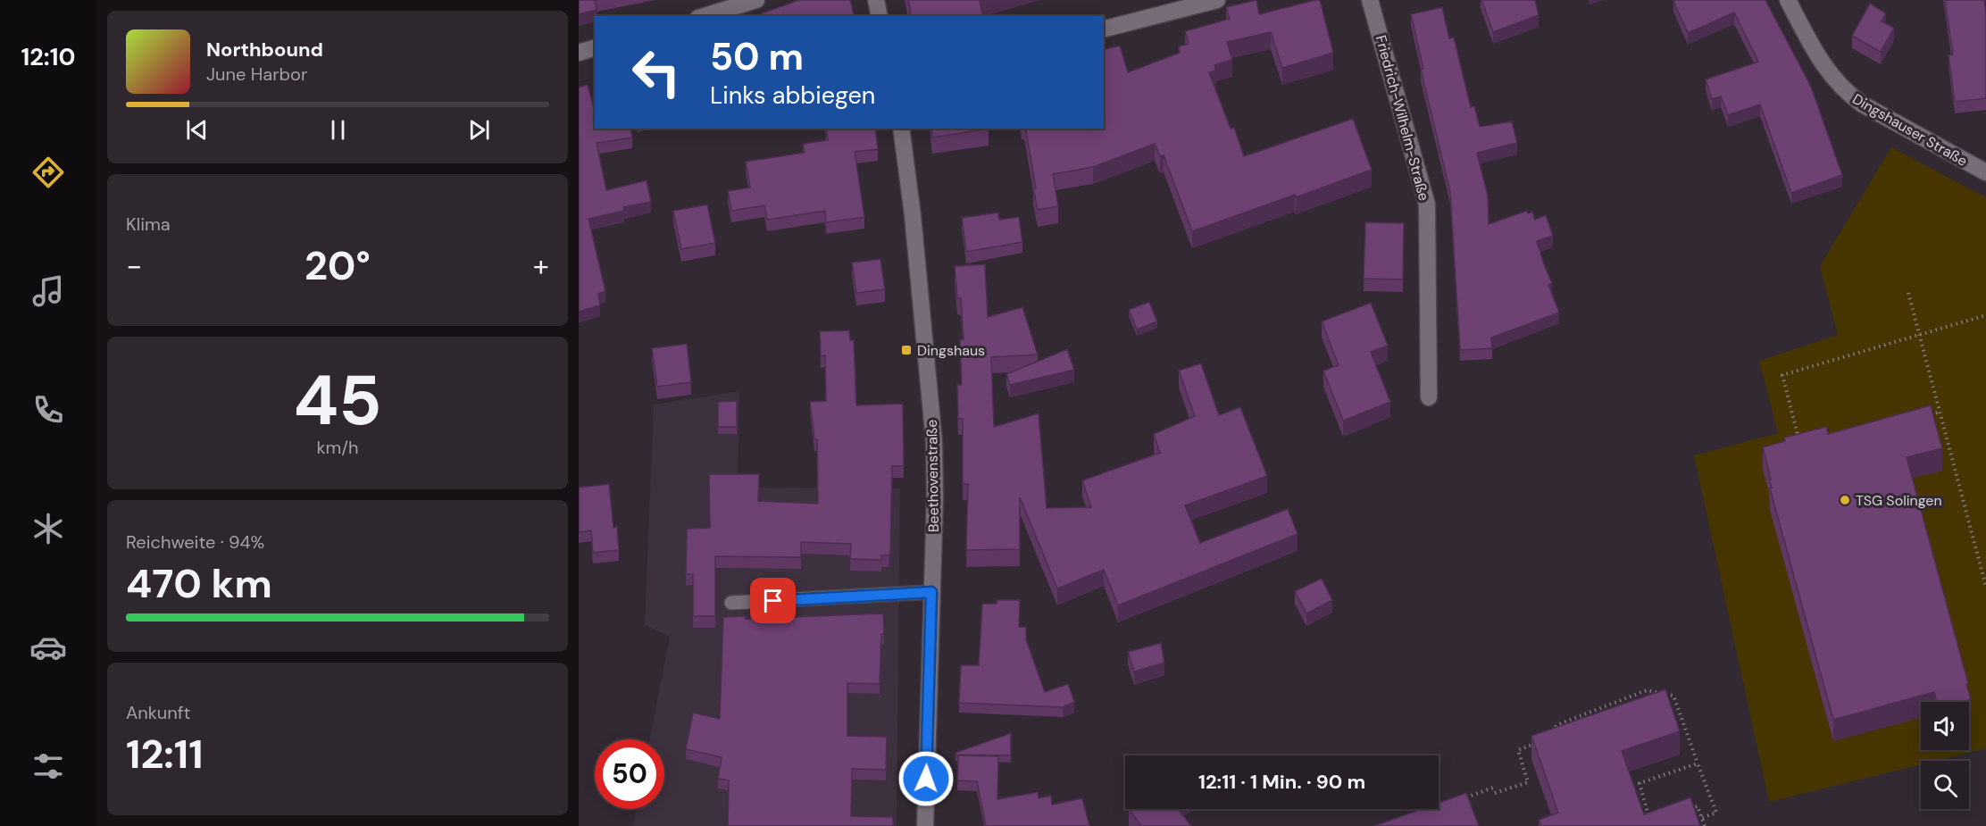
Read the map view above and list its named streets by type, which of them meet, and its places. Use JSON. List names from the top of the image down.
{
  "streets": {
    "street": ["Friedrich-Wilhelm-Straße", "Dingshauser Straße", "Beethovenstraße"]
  },
  "places": {
    "transit": ["Dingshaus"],
    "other": ["TSG Solingen"]
  },
  "page": {
    "tabs": "12:10",
    "turn": ["50 m", "Links abbiegen"],
    "song": ["Northbound", "June Harbor"],
    "tile": [
      "Klima",
      ["45", "km/h"],
      ["Reichweite · 94%", "470 km"],
      ["Ankunft", "12:11"]
    ],
    "heat": ["−", "20°", "+"],
    "limit": "50",
    "trip": "12:11 · 1 Min. · 90 m"
  }
}
